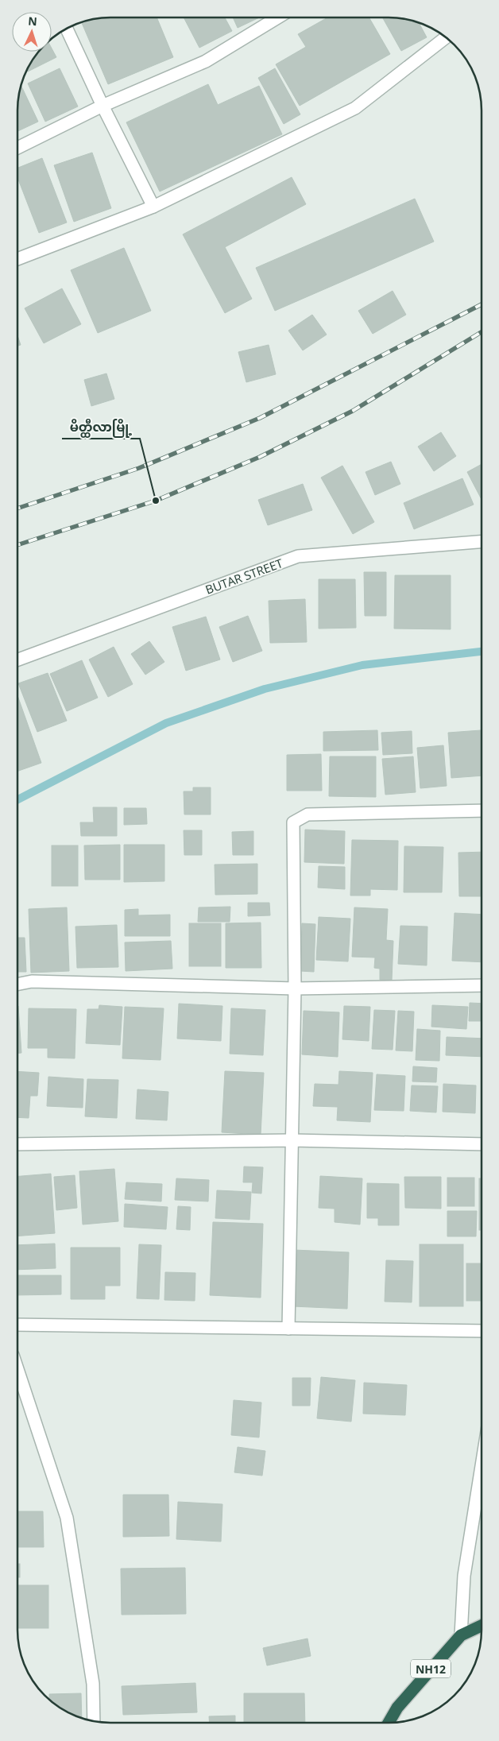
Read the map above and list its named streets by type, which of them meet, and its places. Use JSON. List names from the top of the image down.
{
  "streets": {
    "highway": ["NH12"],
    "street": ["BUTAR STREET"]
  },
  "places": ["မိတ္ထီလာမြို့"],
  "north": "top"
}
